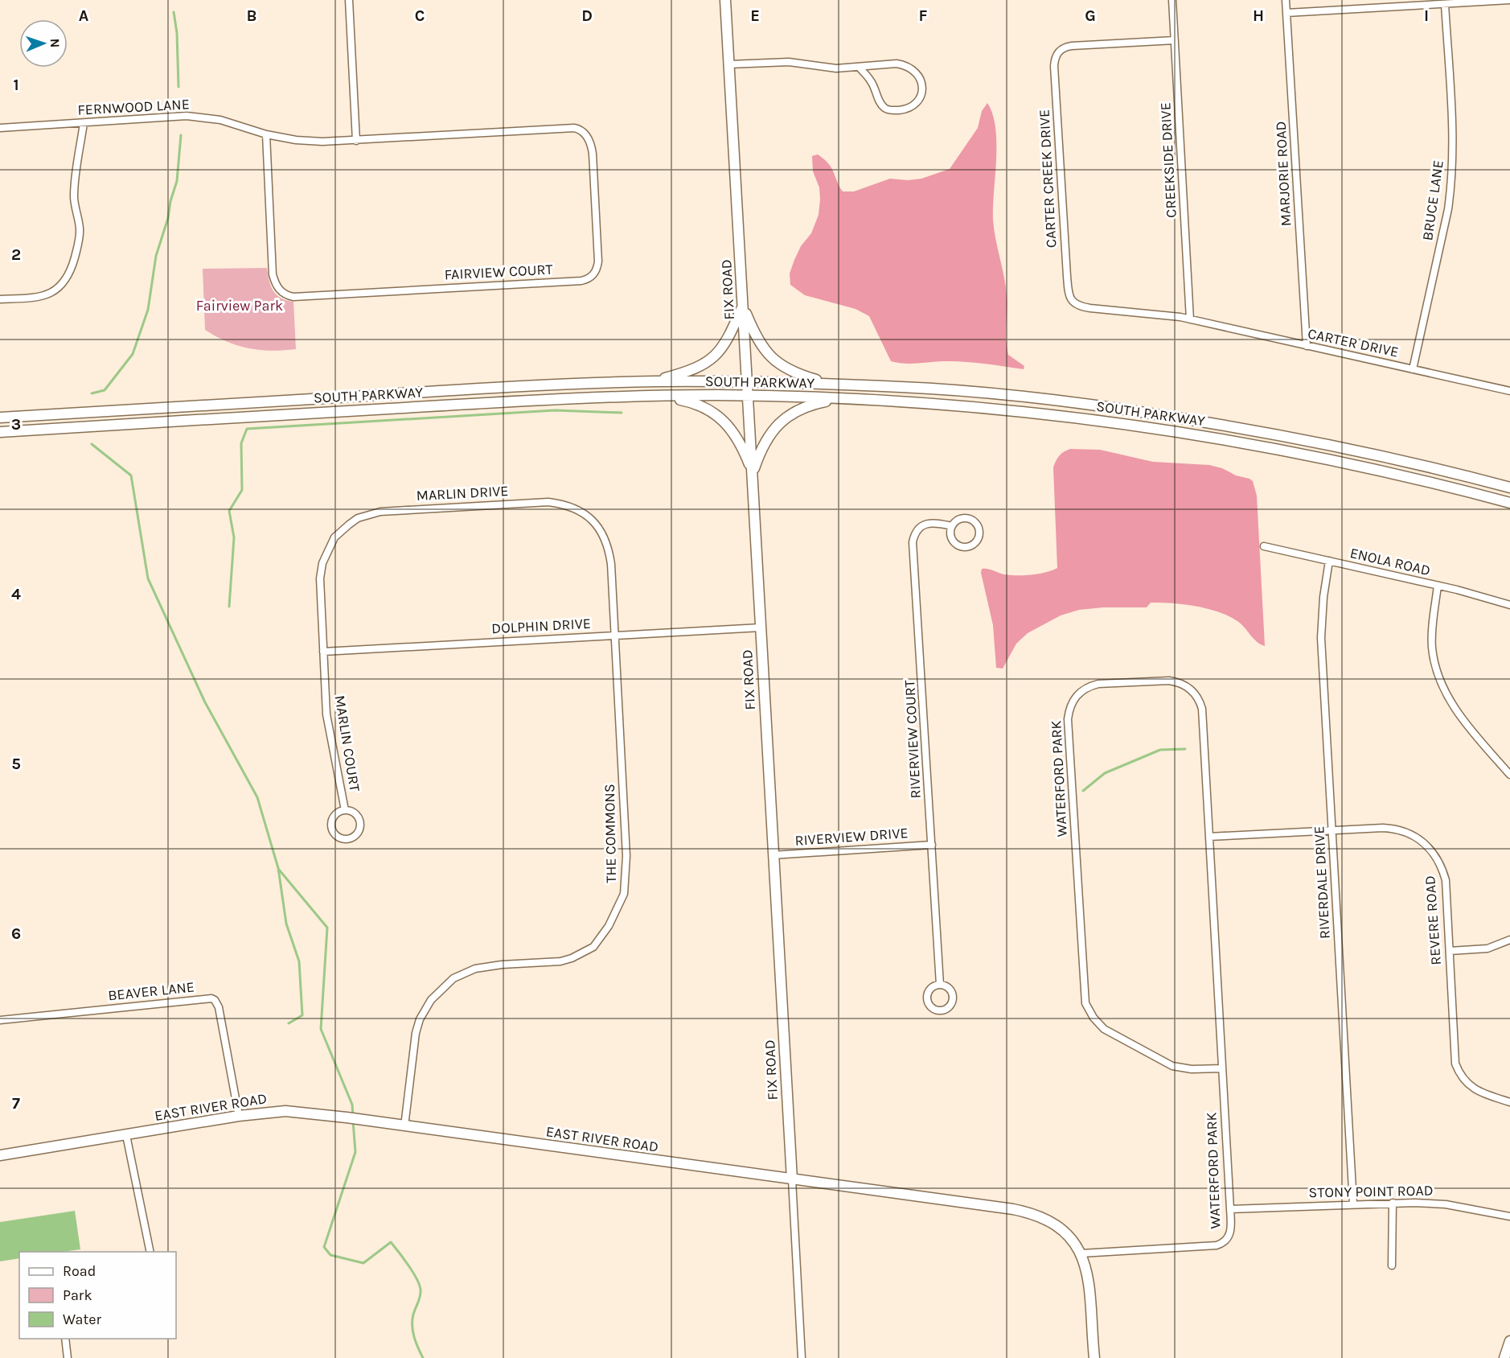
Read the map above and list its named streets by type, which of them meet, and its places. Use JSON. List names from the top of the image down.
{
  "streets": {
    "main road": ["FIX ROAD", "SOUTH PARKWAY", "EAST RIVER ROAD"],
    "street": [
      "FERNWOOD LANE",
      "CREEKSIDE DRIVE",
      "MARJORIE ROAD",
      "CARTER CREEK DRIVE",
      "BRUCE LANE",
      "FAIRVIEW COURT",
      "CARTER DRIVE",
      "MARLIN DRIVE",
      "ENOLA ROAD",
      "DOLPHIN DRIVE",
      "RIVERVIEW COURT",
      "MARLIN COURT",
      "WATERFORD PARK",
      "THE COMMONS",
      "RIVERVIEW DRIVE",
      "RIVERDALE DRIVE",
      "REVERE ROAD",
      "BEAVER LANE",
      "STONY POINT ROAD"
    ]
  },
  "crossings": [
    ["FERNWOOD LANE", "FAIRVIEW COURT"],
    ["CREEKSIDE DRIVE", "CARTER CREEK DRIVE"],
    ["CREEKSIDE DRIVE", "CARTER DRIVE"],
    ["MARJORIE ROAD", "CARTER DRIVE"],
    ["CARTER CREEK DRIVE", "CARTER DRIVE"],
    ["BRUCE LANE", "CARTER DRIVE"],
    ["FIX ROAD", "SOUTH PARKWAY"],
    ["FIX ROAD", "DOLPHIN DRIVE"],
    ["FIX ROAD", "RIVERVIEW DRIVE"],
    ["FIX ROAD", "EAST RIVER ROAD"],
    ["MARLIN DRIVE", "DOLPHIN DRIVE"],
    ["MARLIN DRIVE", "MARLIN COURT"],
    ["MARLIN DRIVE", "THE COMMONS"],
    ["ENOLA ROAD", "RIVERDALE DRIVE"],
    ["DOLPHIN DRIVE", "MARLIN COURT"],
    ["DOLPHIN DRIVE", "THE COMMONS"],
    ["RIVERVIEW COURT", "RIVERVIEW DRIVE"],
    ["WATERFORD PARK", "REVERE ROAD"],
    ["WATERFORD PARK", "EAST RIVER ROAD"],
    ["WATERFORD PARK", "STONY POINT ROAD"],
    ["THE COMMONS", "EAST RIVER ROAD"],
    ["RIVERDALE DRIVE", "REVERE ROAD"],
    ["RIVERDALE DRIVE", "STONY POINT ROAD"],
    ["BEAVER LANE", "EAST RIVER ROAD"]
  ],
  "parks": ["Fairview Park"],
  "legend": ["Road", "Park", "Water"],
  "north": "right",
  "grid": {
    "columns": [
      "A",
      "B",
      "C",
      "D",
      "E",
      "F",
      "G",
      "H",
      "I"
    ],
    "rows": [
      "1",
      "2",
      "3",
      "4",
      "5",
      "6",
      "7"
    ]
  }
}
